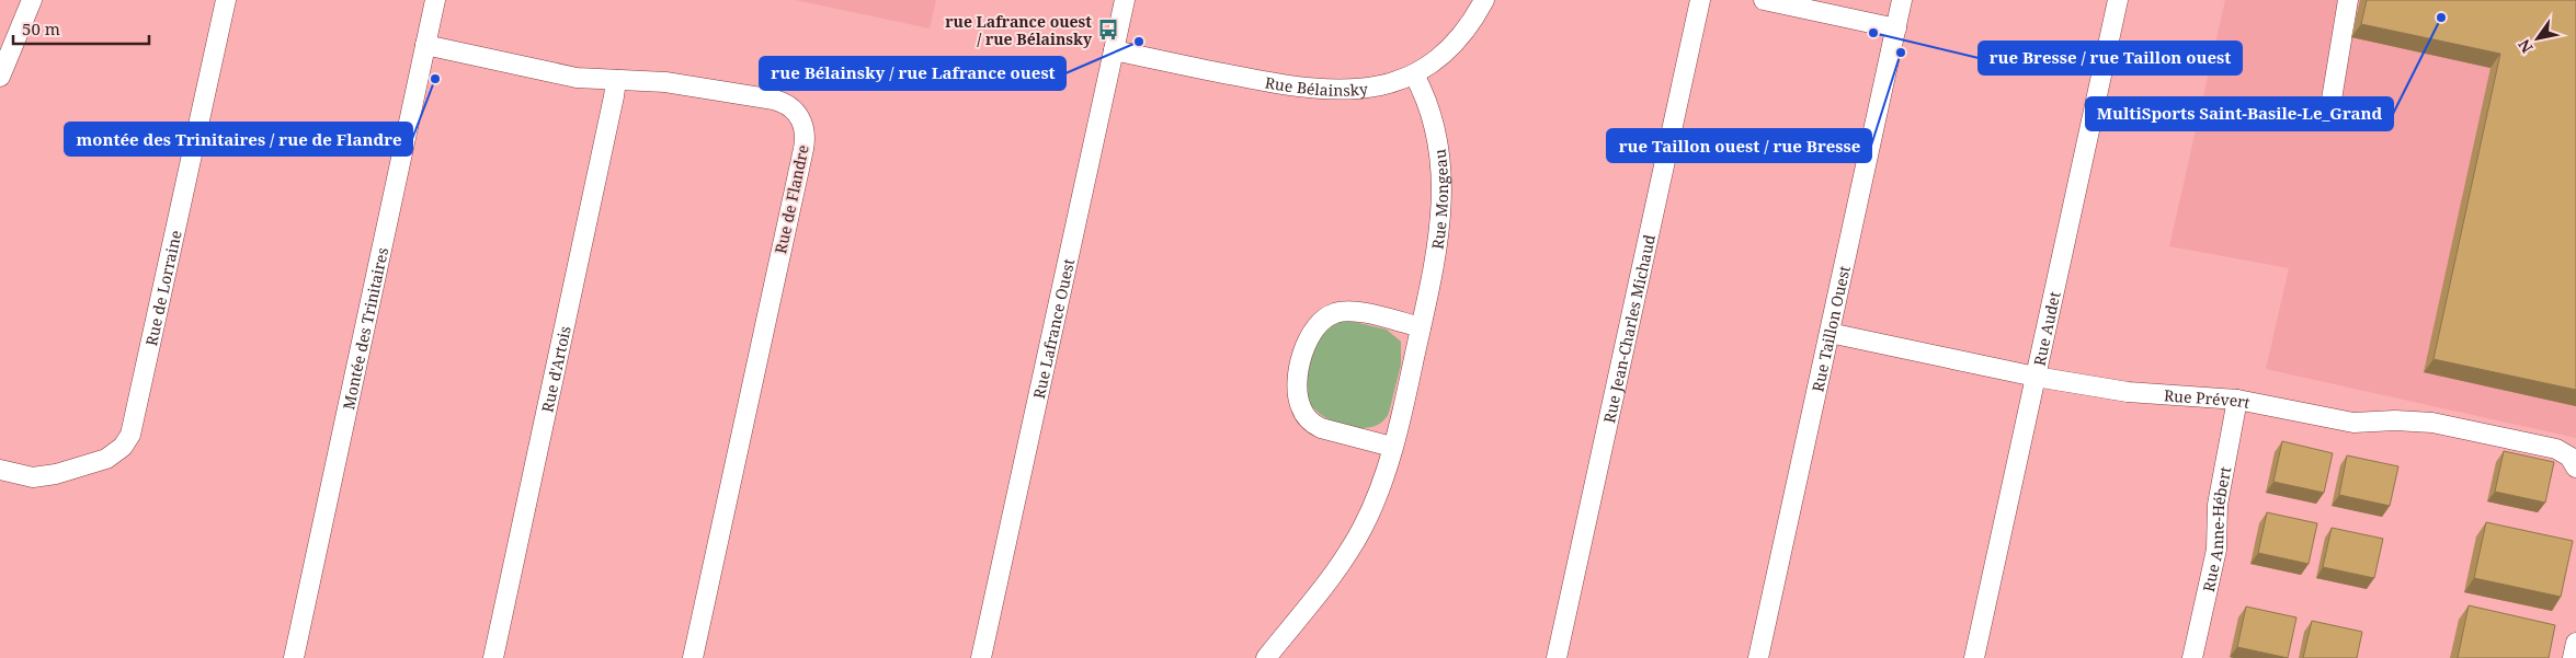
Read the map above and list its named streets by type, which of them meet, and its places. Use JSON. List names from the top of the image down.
{
  "streets": {
    "street": [
      "Rue Bélainsky",
      "Rue de Flandre",
      "Rue Mongeau",
      "Rue de Lorraine",
      "Montée des Trinitaires",
      "Rue Lafrance Ouest",
      "Rue Jean-Charles Michaud",
      "Rue Audet",
      "Rue Taillon Ouest",
      "Rue d'Artois",
      "Rue Prévert",
      "Rue Anne-Hébert"
    ]
  },
  "crossings": [
    ["Rue Bélainsky", "Rue Mongeau"],
    ["Rue Bélainsky", "Rue Lafrance Ouest"],
    ["Rue de Flandre", "Montée des Trinitaires"],
    ["Rue de Flandre", "Rue d'Artois"],
    ["Rue Audet", "Rue Prévert"],
    ["Rue Taillon Ouest", "Rue Prévert"],
    ["Rue Prévert", "Rue Anne-Hébert"]
  ],
  "places": {
    "other": [
      "MultiSports Saint-Basile-Le_Grand",
      "rue Bresse / rue Taillon ouest",
      "rue Bélainsky / rue Lafrance ouest",
      "rue Taillon ouest / rue Bresse",
      "montée des Trinitaires / rue de Flandre"
    ],
    "bus stop": ["rue Lafrance ouest / rue Bélainsky"]
  },
  "scale_bar": "50 m",
  "north": "bottom left"
}
